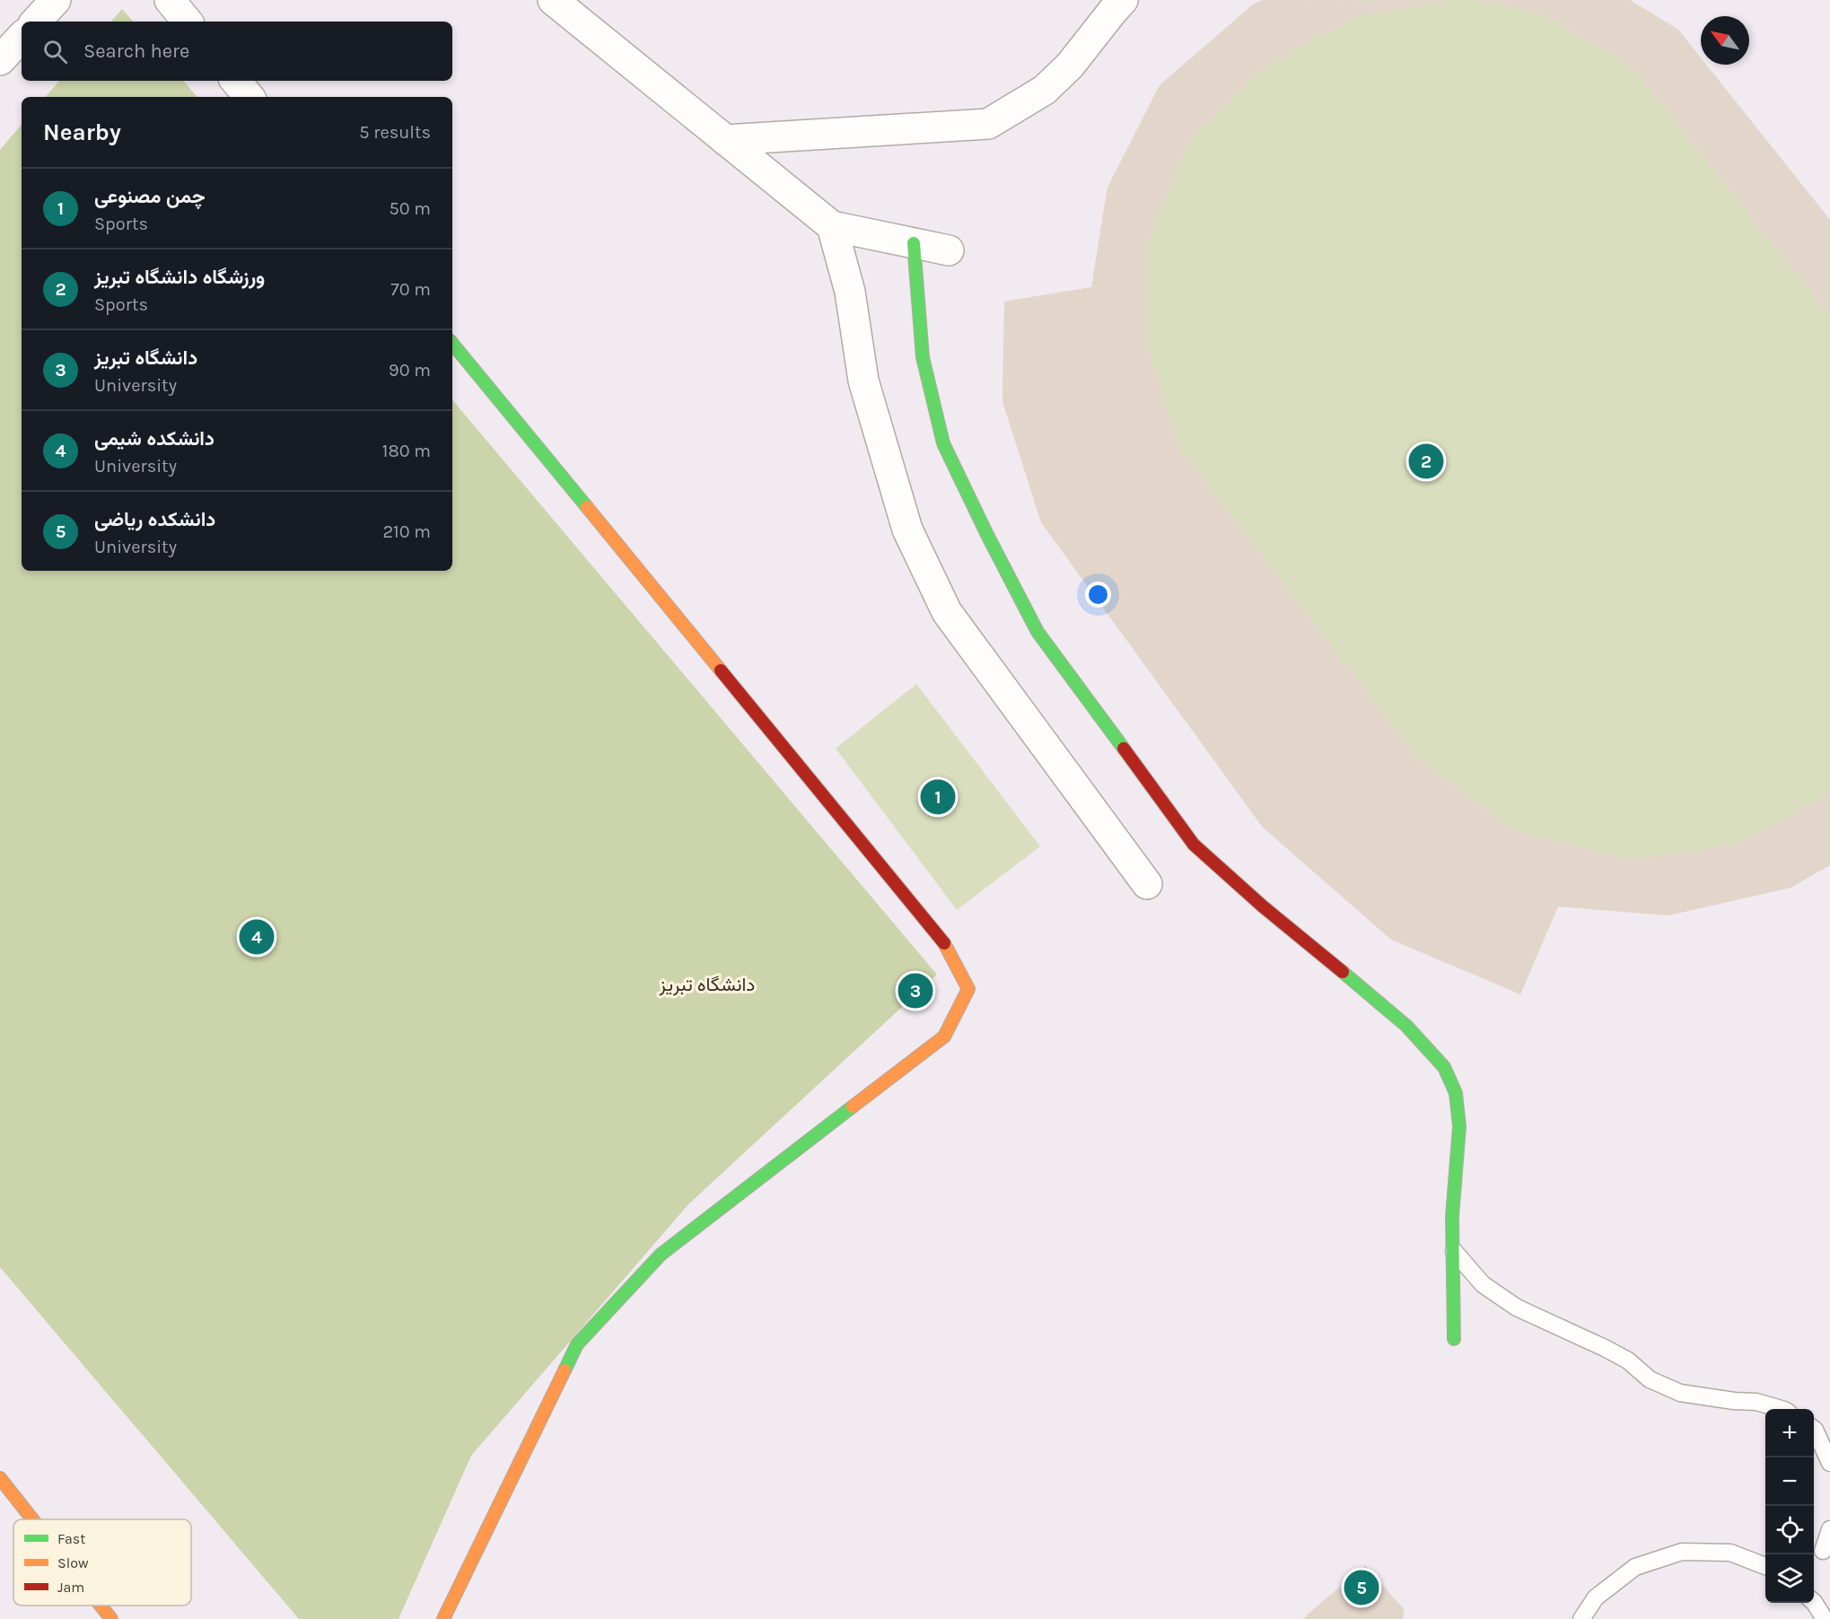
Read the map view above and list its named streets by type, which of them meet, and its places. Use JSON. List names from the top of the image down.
{
  "districts": ["دانشگاه تبریز"],
  "legend": ["Fast", "Slow", "Jam"],
  "north": "top left",
  "page": {
    "search": "Search here",
    "heading": ["Nearby", "5 results"],
    "list": [
      {
        "mark": "1",
        "name": "چمن مصنوعی",
        "note": "Sports",
        "value": "50 m"
      },
      {
        "mark": "2",
        "name": "ورزشگاه دانشگاه تبریز",
        "note": "Sports",
        "value": "70 m"
      },
      {
        "mark": "3",
        "name": "دانشگاه تبریز",
        "note": "University",
        "value": "90 m"
      },
      {
        "mark": "4",
        "name": "دانشکده شیمی",
        "note": "University",
        "value": "180 m"
      },
      {
        "mark": "5",
        "name": "دانشکده ریاضی",
        "note": "University",
        "value": "210 m"
      }
    ],
    "pins": [
      "2",
      "1",
      "4",
      "3",
      "5"
    ],
    "map_buttons": ["+", "−"]
  }
}
